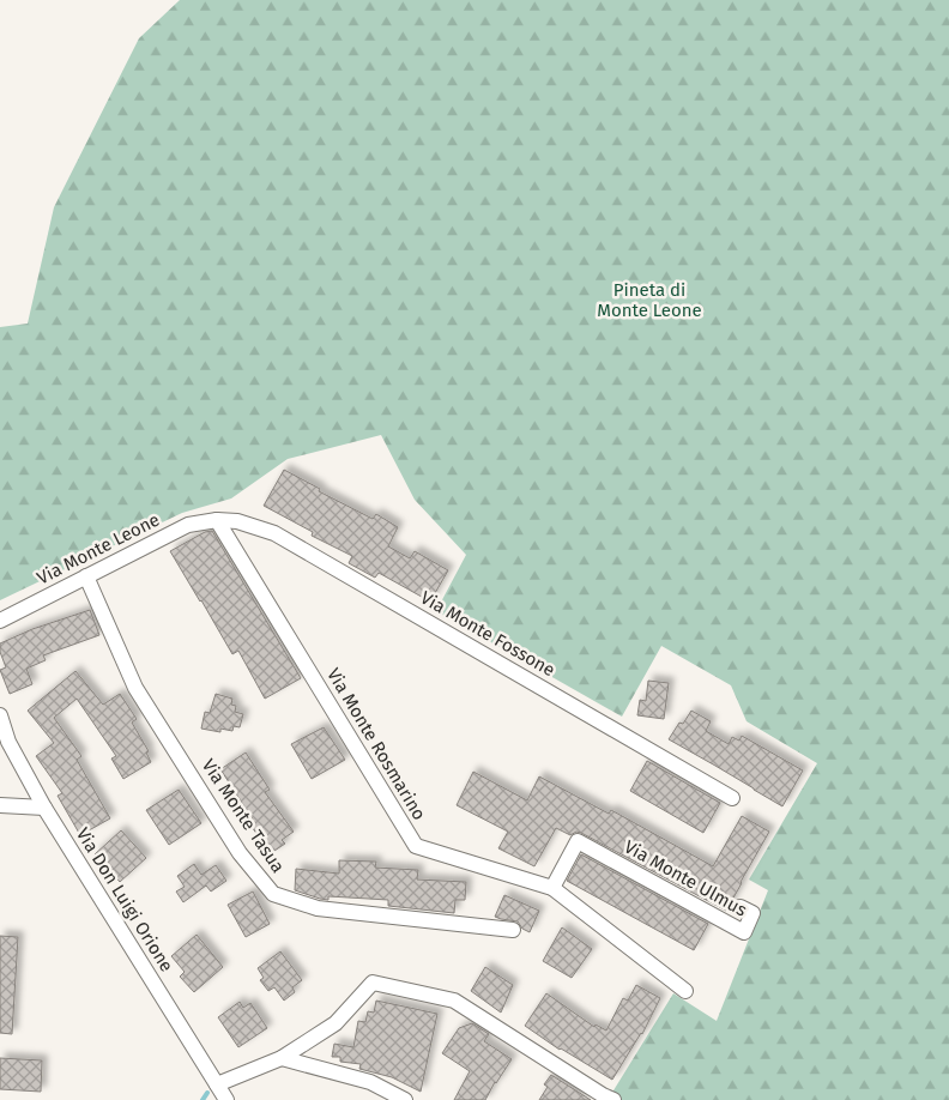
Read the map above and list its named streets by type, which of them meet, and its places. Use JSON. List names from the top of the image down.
{
  "streets": {
    "street": [
      "Via Monte Leone",
      "Via Monte Fossone",
      "Via Monte Rosmarino",
      "Via Monte Tasua",
      "Via Monte Ulmus",
      "Via Don Luigi Orione"
    ]
  },
  "crossings": [
    ["Via Monte Leone", "Via Monte Fossone"],
    ["Via Monte Leone", "Via Monte Rosmarino"],
    ["Via Monte Leone", "Via Monte Tasua"],
    ["Via Monte Fossone", "Via Monte Rosmarino"],
    ["Via Monte Rosmarino", "Via Monte Ulmus"]
  ],
  "parks": ["Pineta di Monte Leone"]
}
